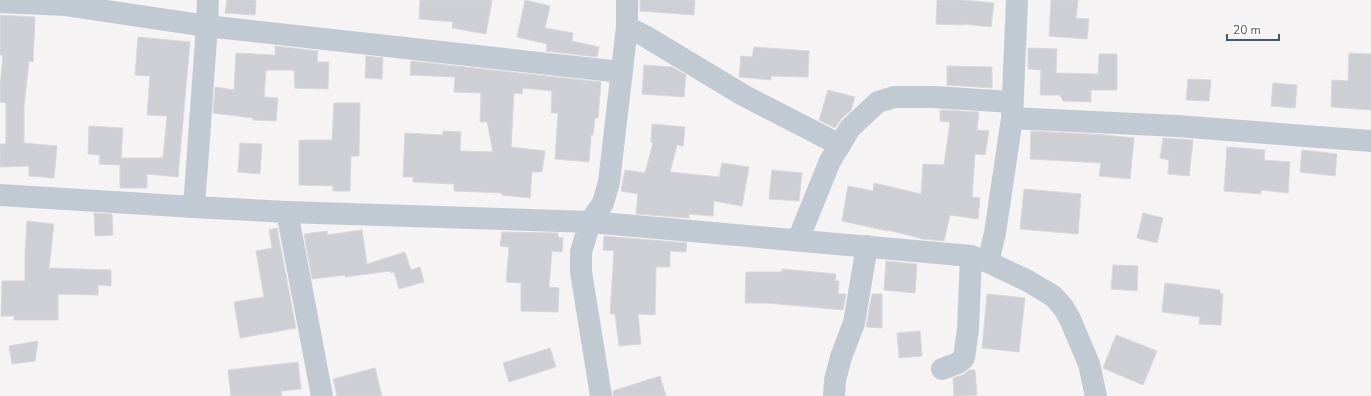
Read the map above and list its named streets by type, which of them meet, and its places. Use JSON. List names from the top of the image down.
{
  "scale_bar": "20 m"
}
